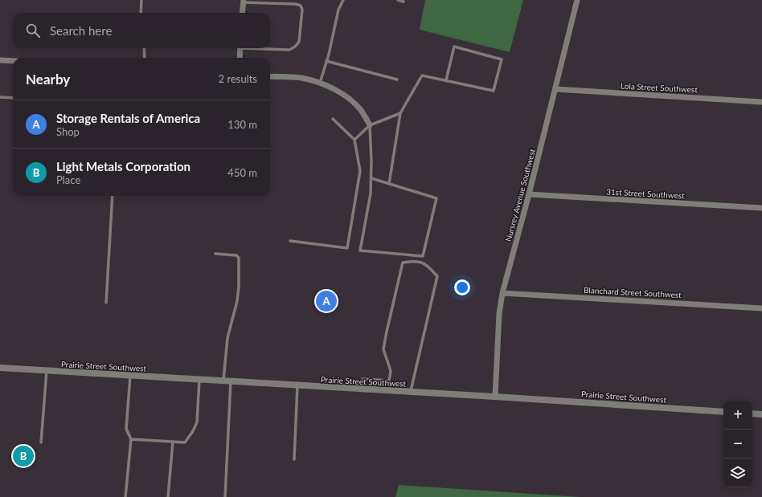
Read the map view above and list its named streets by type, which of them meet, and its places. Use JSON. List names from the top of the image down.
{
  "streets": {
    "street": [
      "Lola Street Southwest",
      "31st Street Southwest",
      "Nursrey Avenue Southwest",
      "Blanchard Street Southwest",
      "Prairie Street Southwest"
    ]
  },
  "crossings": [
    ["Lola Street Southwest", "Nursrey Avenue Southwest"],
    ["31st Street Southwest", "Nursrey Avenue Southwest"],
    ["Nursrey Avenue Southwest", "Blanchard Street Southwest"],
    ["Nursrey Avenue Southwest", "Prairie Street Southwest"]
  ],
  "page": {
    "search": "Search here",
    "heading": ["Nearby", "2 results"],
    "list": [
      {
        "mark": "A",
        "name": "Storage Rentals of America",
        "note": "Shop",
        "value": "130 m"
      },
      {
        "mark": "B",
        "name": "Light Metals Corporation",
        "note": "Place",
        "value": "450 m"
      }
    ],
    "pins": ["A", "B"],
    "map_buttons": ["+", "−"]
  }
}
